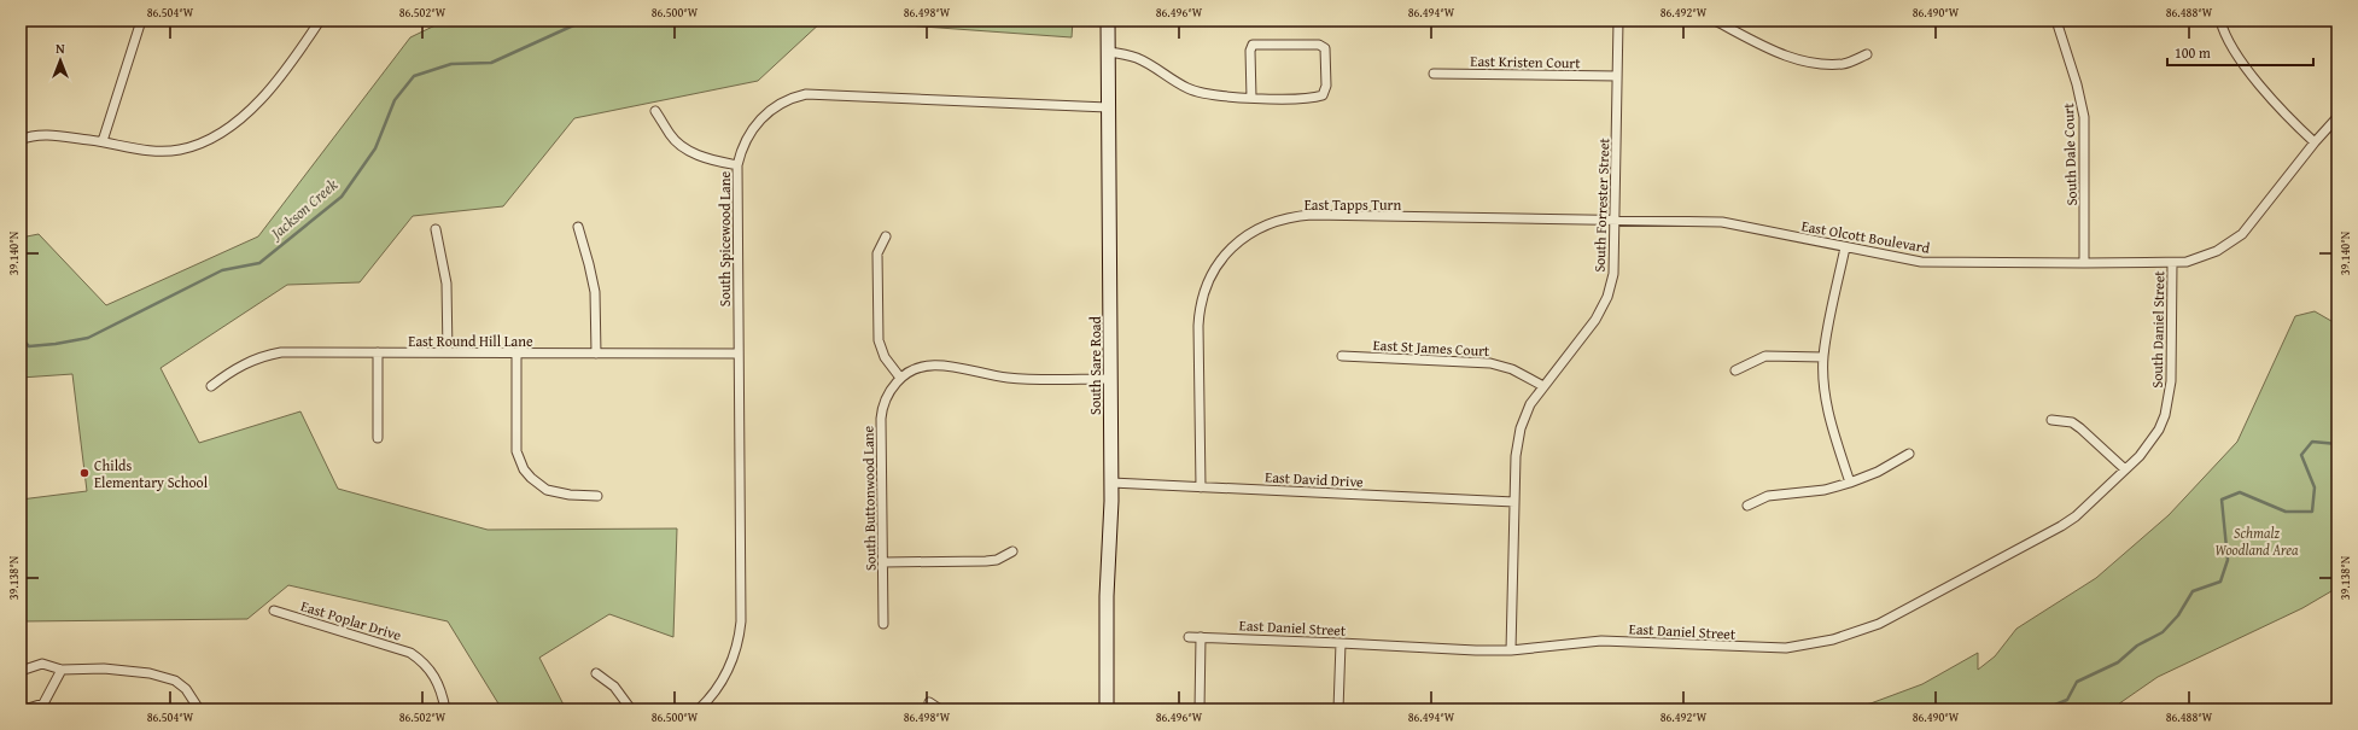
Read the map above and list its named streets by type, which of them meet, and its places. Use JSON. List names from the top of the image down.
{
  "streets": {
    "main road": ["South Sare Road"],
    "street": [
      "East Kristen Court",
      "South Dale Court",
      "East Tapps Turn",
      "South Forrester Street",
      "East Olcott Boulevard",
      "South Spicewood Lane",
      "South Daniel Street",
      "East Round Hill Lane",
      "East St James Court",
      "East David Drive",
      "South Buttonwood Lane",
      "East Poplar Drive",
      "East Daniel Street"
    ]
  },
  "crossings": [
    ["East Kristen Court", "South Forrester Street"],
    ["South Dale Court", "East Olcott Boulevard"],
    ["East Tapps Turn", "South Forrester Street"],
    ["East Tapps Turn", "East Olcott Boulevard"],
    ["East Tapps Turn", "East David Drive"],
    ["South Forrester Street", "East Olcott Boulevard"],
    ["South Forrester Street", "East St James Court"],
    ["South Forrester Street", "East David Drive"],
    ["South Forrester Street", "East Daniel Street"],
    ["East Olcott Boulevard", "South Daniel Street"],
    ["South Spicewood Lane", "East Round Hill Lane"],
    ["South Spicewood Lane", "South Sare Road"],
    ["South Daniel Street", "East Daniel Street"],
    ["South Sare Road", "East David Drive"]
  ],
  "water": ["Jackson Creek"],
  "parks": ["Schmalz Woodland Area"],
  "places": ["Childs Elementary School"],
  "scale_bar": "100 m",
  "north": "top",
  "coordinates": [
    "86.504°W",
    "86.502°W",
    "86.500°W",
    "86.498°W",
    "86.496°W",
    "86.494°W",
    "86.492°W",
    "86.490°W",
    "86.488°W",
    "39.140°N",
    "39.138°N"
  ]
}
